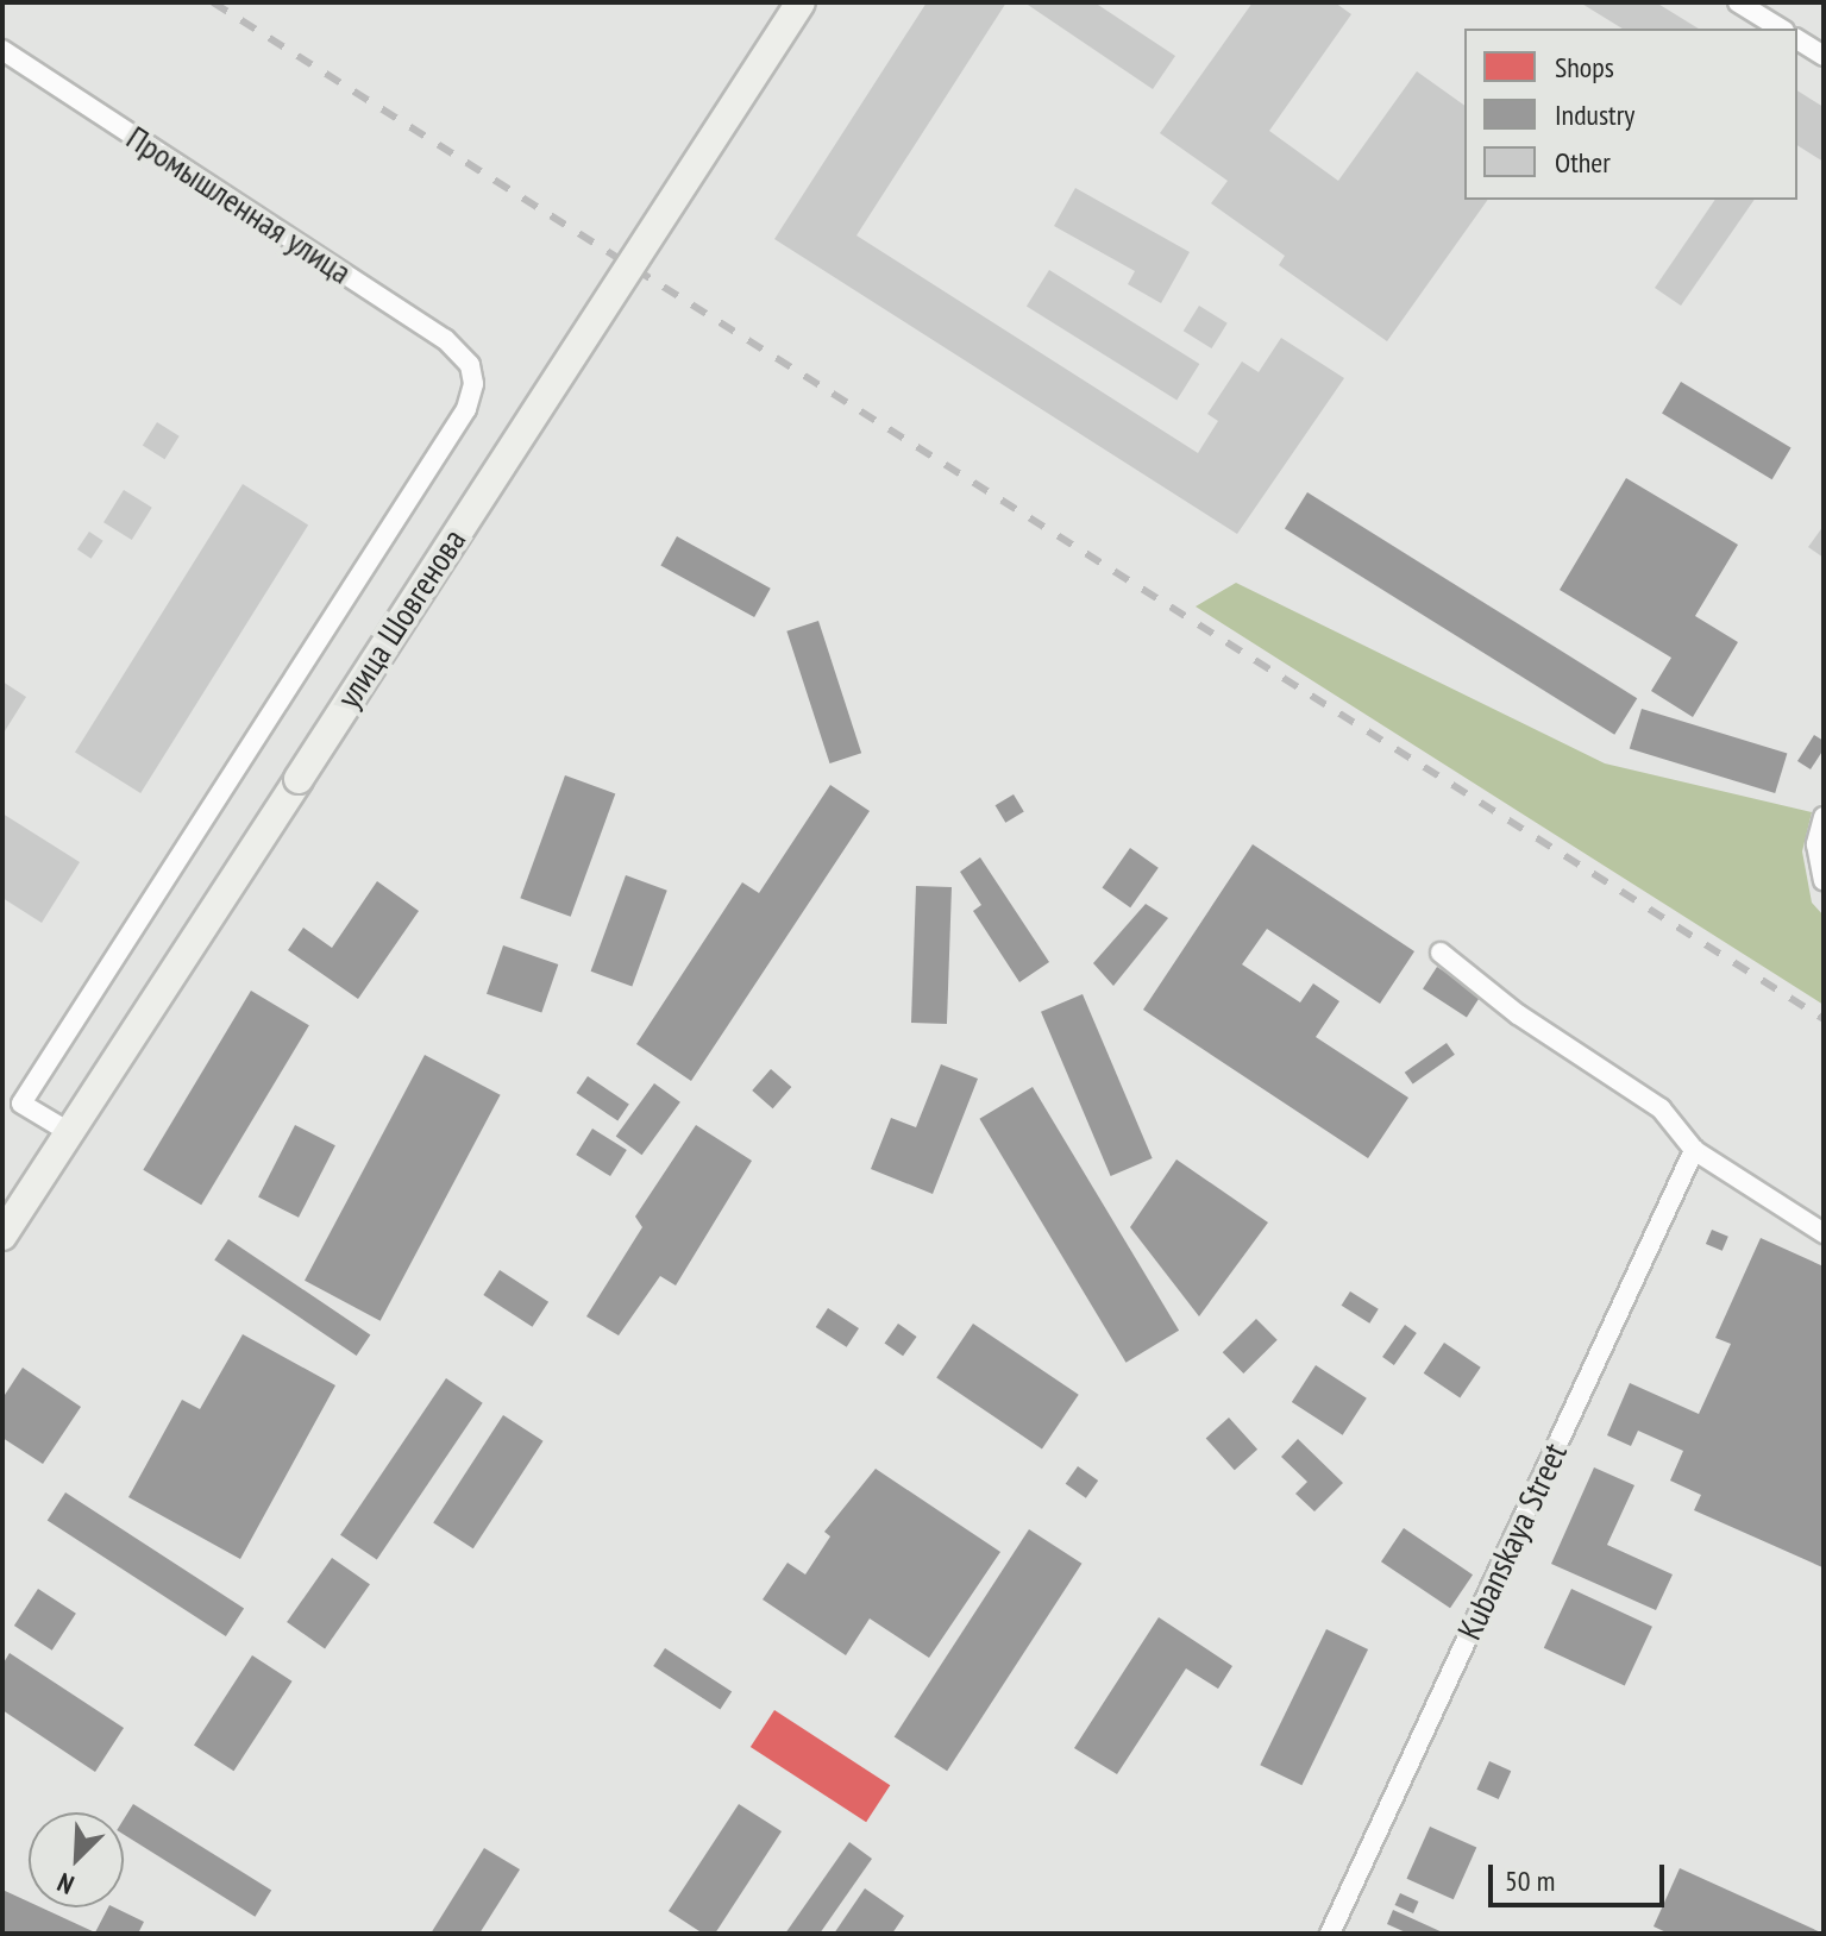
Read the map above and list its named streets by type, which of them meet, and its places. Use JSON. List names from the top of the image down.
{
  "streets": {
    "street": ["Промышленная улица", "улица Шовгенова", "Kubanskaya Street"]
  },
  "crossings": [
    ["Промышленная улица", "улица Шовгенова"]
  ],
  "legend": ["Shops", "Industry", "Other"],
  "scale_bar": "50 m",
  "north": "bottom left"
}
